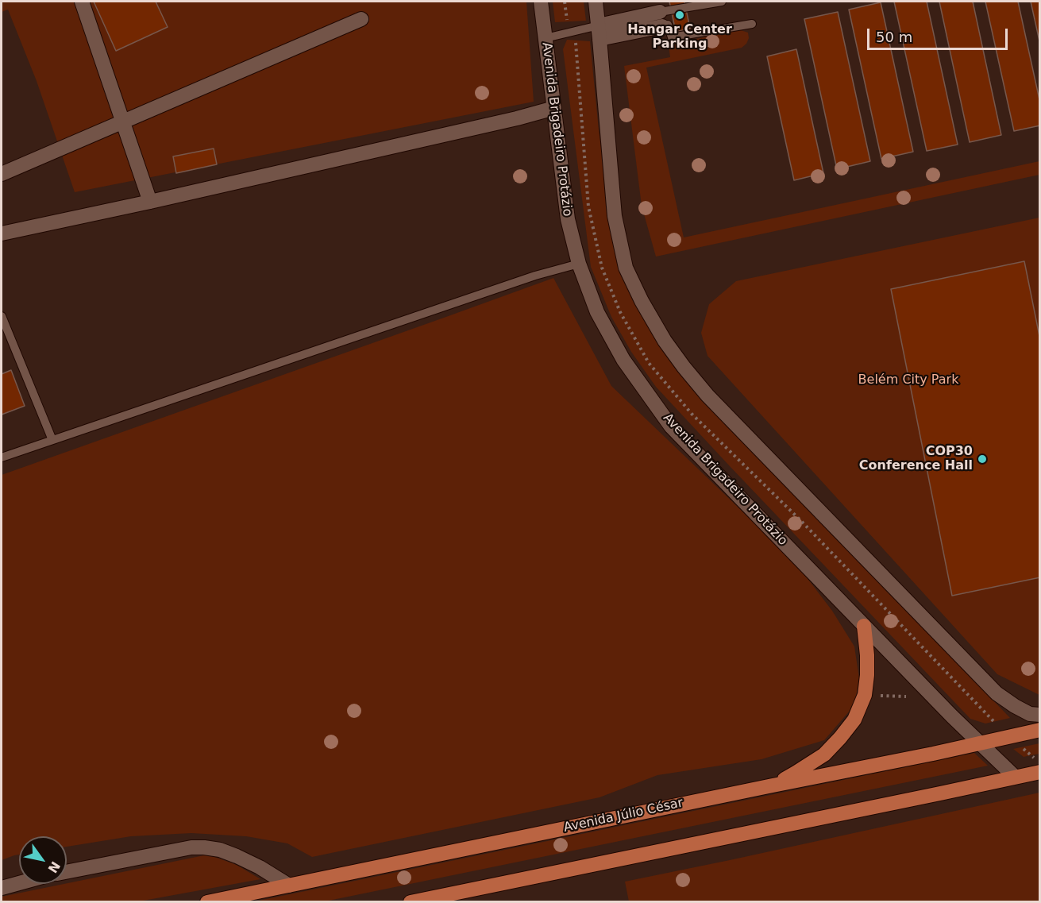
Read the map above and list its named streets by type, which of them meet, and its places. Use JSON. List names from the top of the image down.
{
  "streets": {
    "main road": ["Avenida Brigadeiro Protázio", "Avenida Júlio César"]
  },
  "crossings": [
    ["Avenida Brigadeiro Protázio", "Avenida Júlio César"]
  ],
  "parks": ["Belém City Park"],
  "places": ["Hangar Center Parking", "COP30 Conference Hall"],
  "scale_bar": "50 m",
  "north": "bottom right"
}
